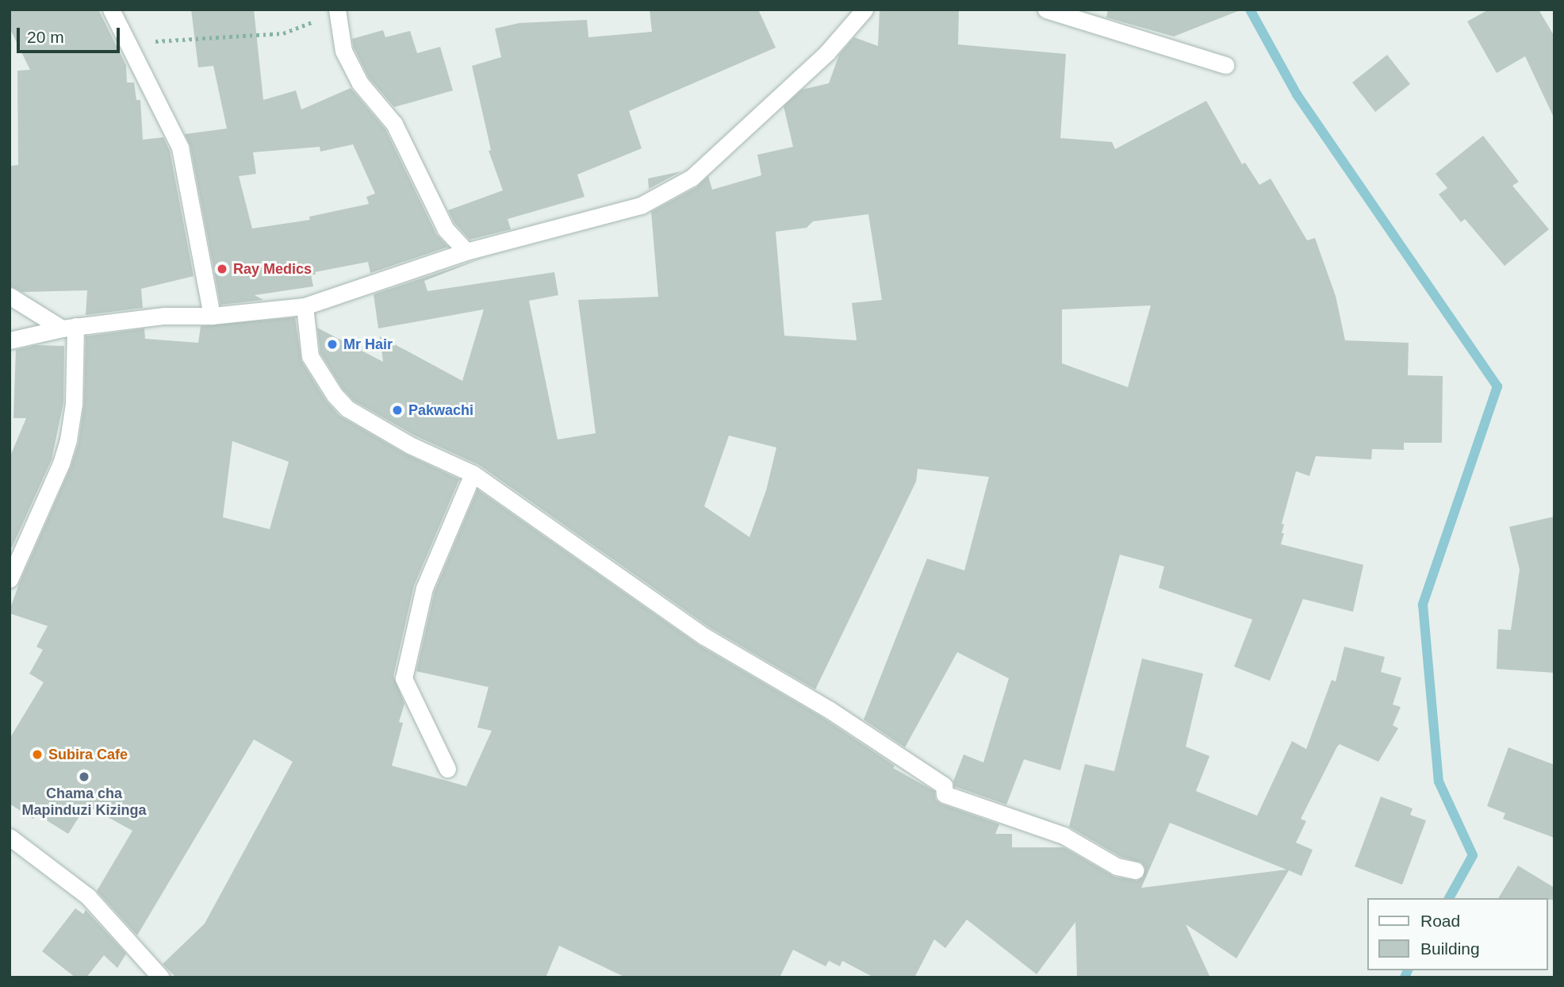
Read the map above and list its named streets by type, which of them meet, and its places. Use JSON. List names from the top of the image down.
{
  "places": [
    "Ray Medics",
    "Mr Hair",
    "Pakwachi",
    "Subira Cafe",
    "Chama cha Mapinduzi Kizinga"
  ],
  "legend": ["Road", "Building"],
  "scale_bar": "20 m"
}
